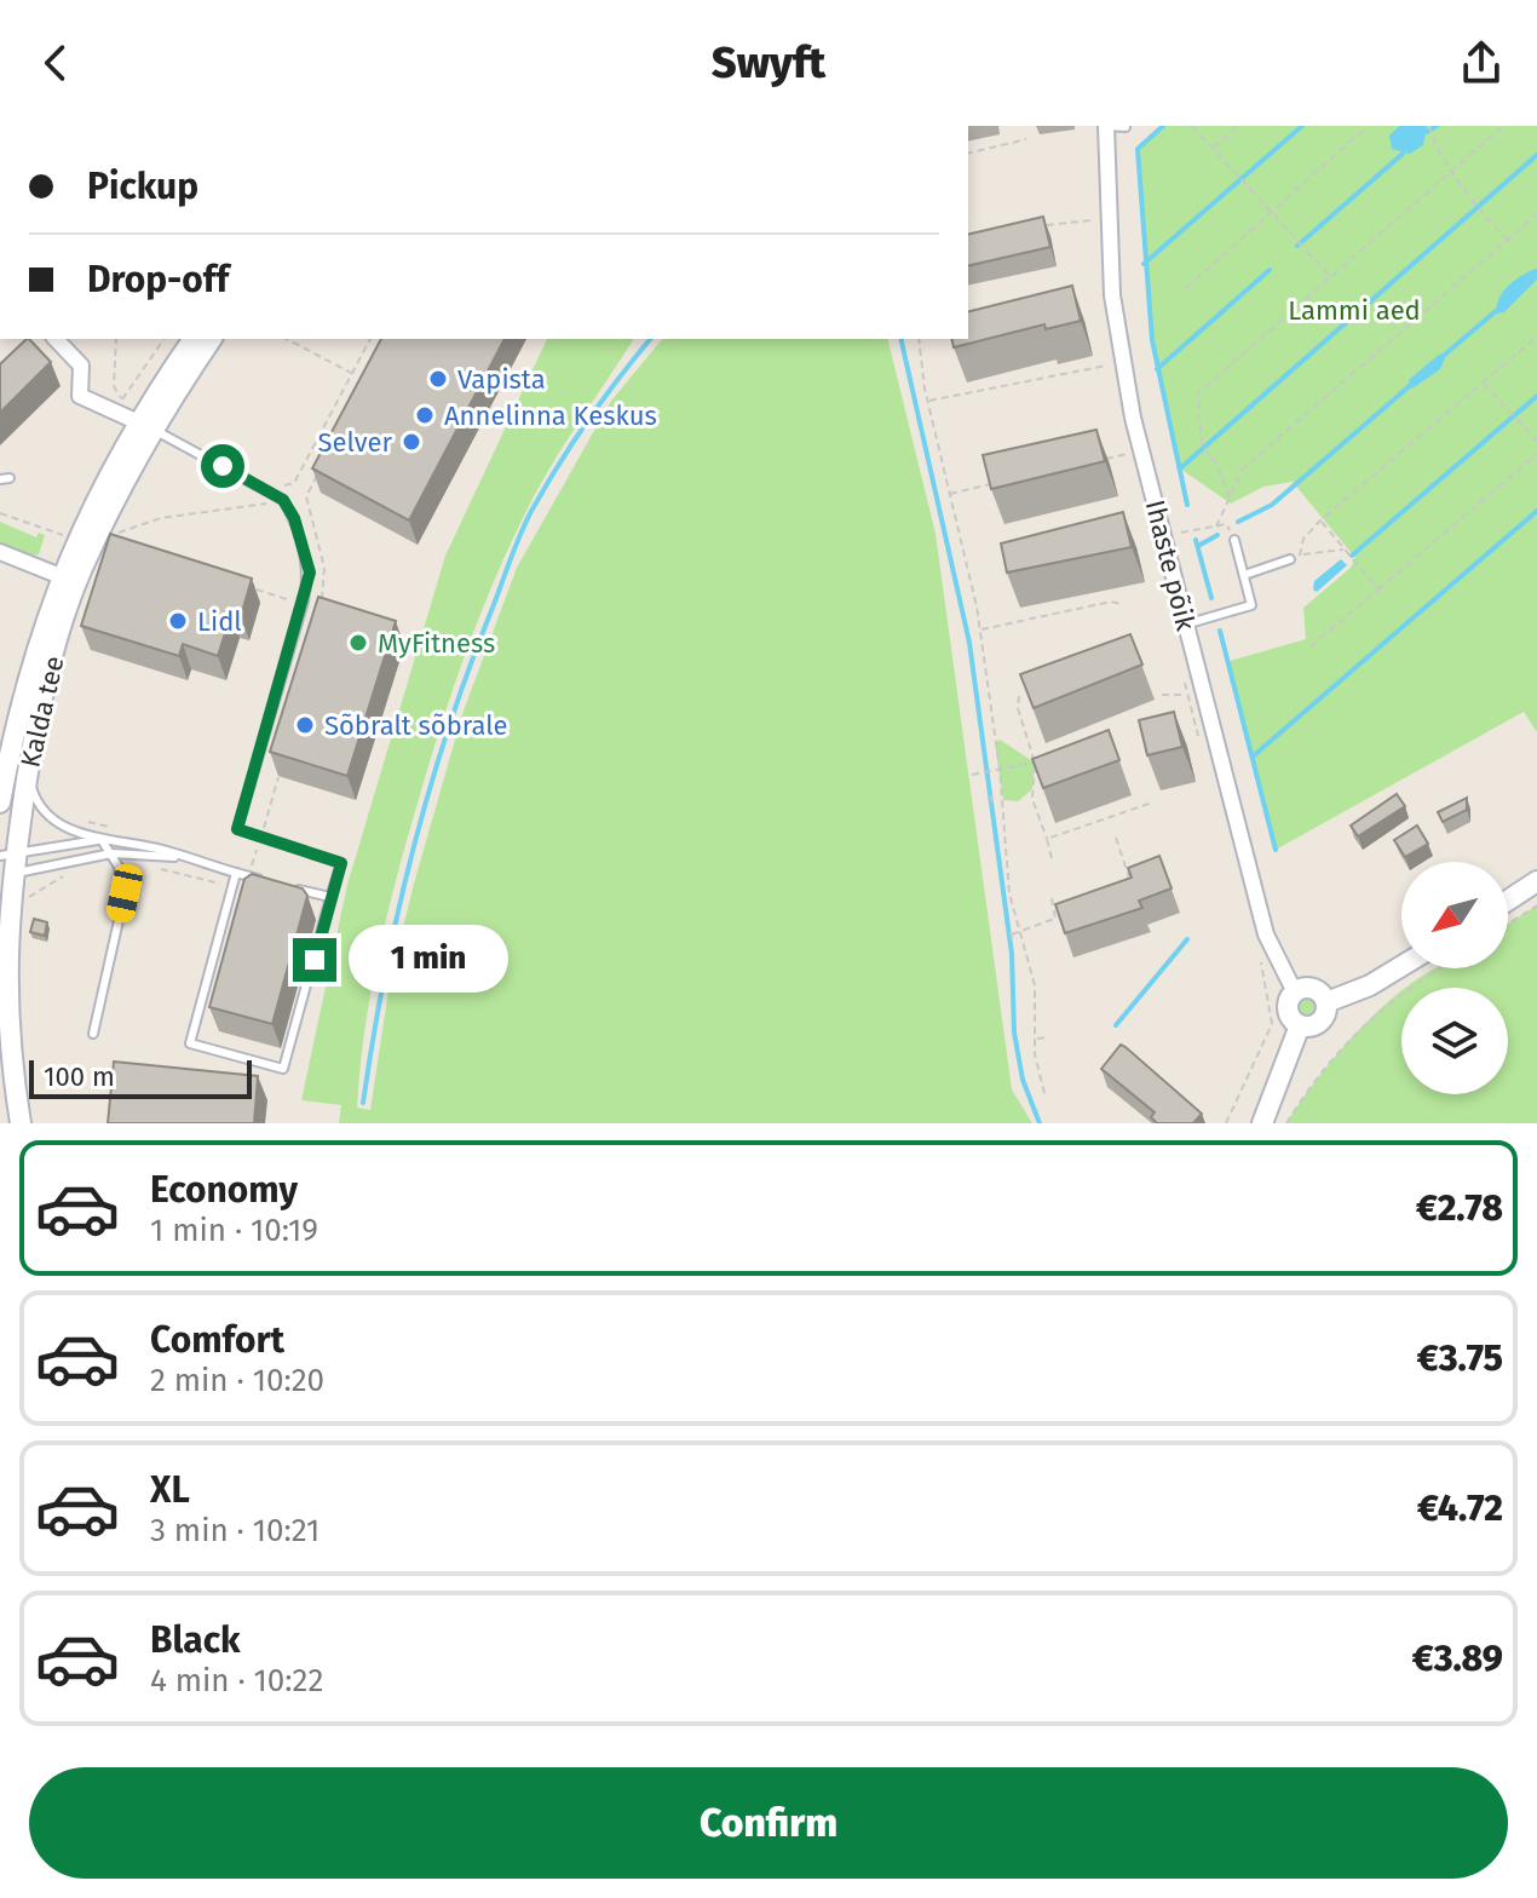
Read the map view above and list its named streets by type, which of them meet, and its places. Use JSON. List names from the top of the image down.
{
  "streets": {
    "street": ["Ihaste põik", "Kalda tee"]
  },
  "parks": ["Lammi aed"],
  "places": [
    "Vapista",
    "Annelinna Keskus",
    "Selver",
    "Lidl",
    "MyFitness",
    "Sõbralt sõbrale"
  ],
  "scale_bar": "100 m",
  "north": "bottom left",
  "page": {
    "header": "Swyft",
    "banner": ["Pickup", "Drop-off"],
    "bubble": "1 min",
    "scale": "100 m",
    "list": [
      {
        "name": "Economy",
        "note": "1 min · 10:19",
        "value": "€2.78"
      },
      {
        "name": "Comfort",
        "note": "2 min · 10:20",
        "value": "€3.75"
      },
      {
        "name": "XL",
        "note": "3 min · 10:21",
        "value": "€4.72"
      },
      {
        "name": "Black",
        "note": "4 min · 10:22",
        "value": "€3.89"
      }
    ],
    "buttons": "Confirm"
  }
}
